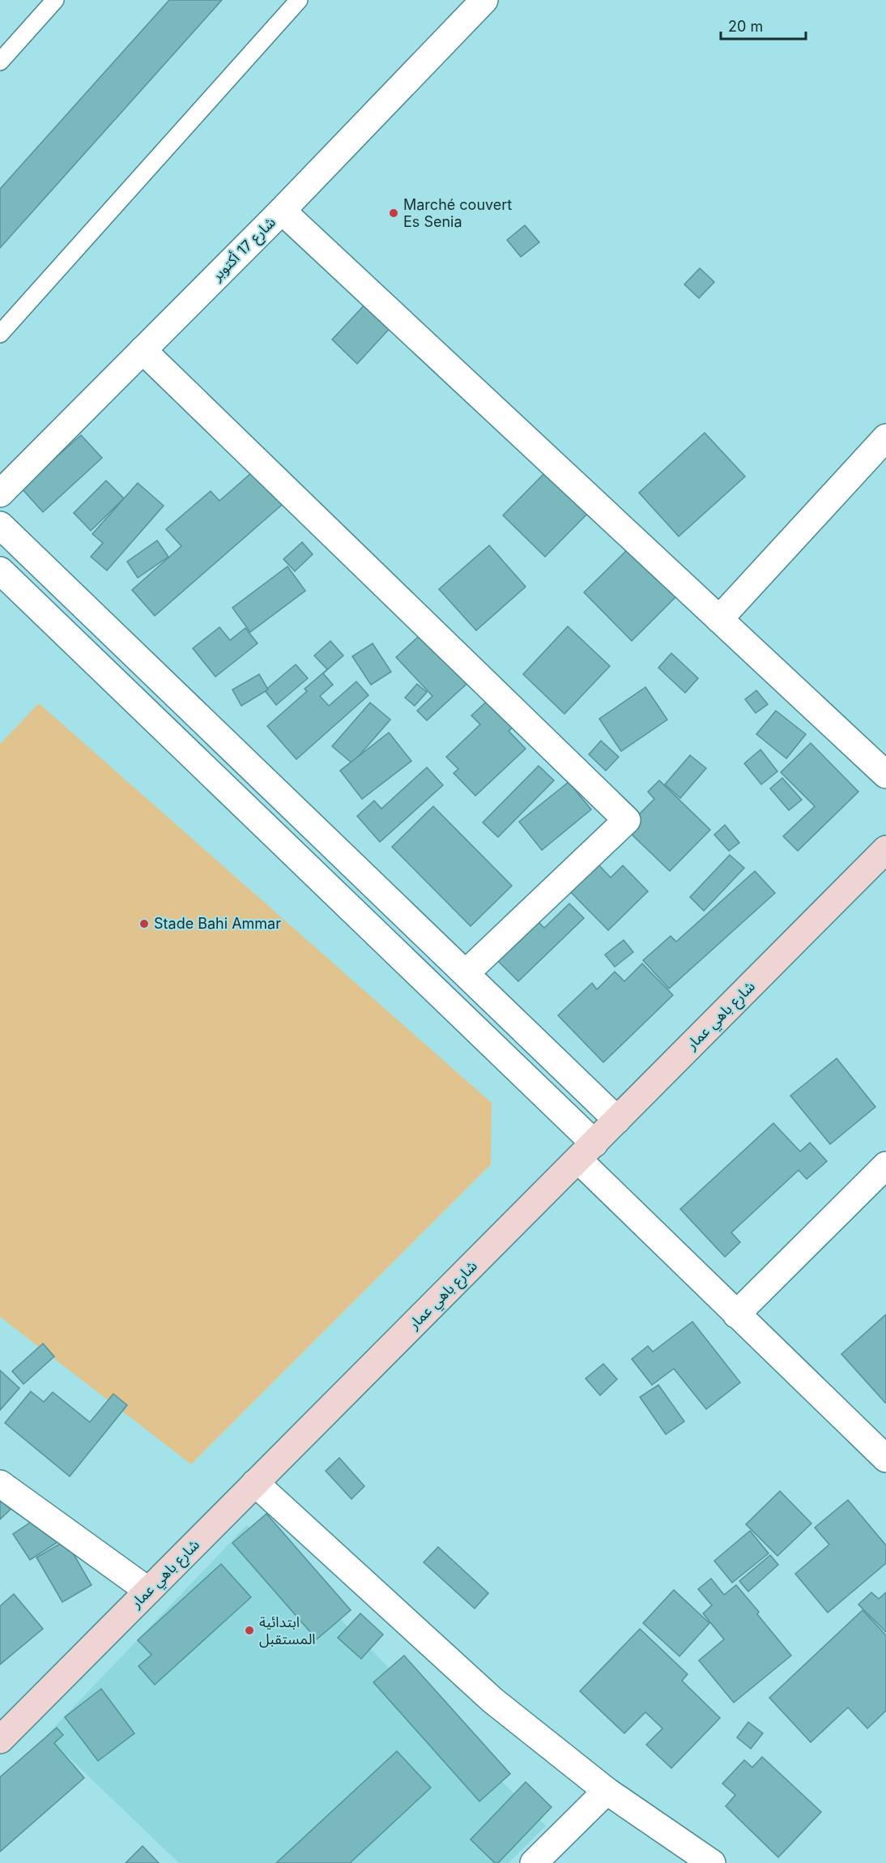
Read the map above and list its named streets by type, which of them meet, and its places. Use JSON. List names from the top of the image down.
{
  "streets": {
    "main road": ["شارع باهي عمار"],
    "street": ["شارع 17 أكتوبر"]
  },
  "places": ["Marché couvert Es Senia", "Stade Bahi Ammar", "ابتدائية المستقبل"],
  "scale_bar": "20 m"
}
